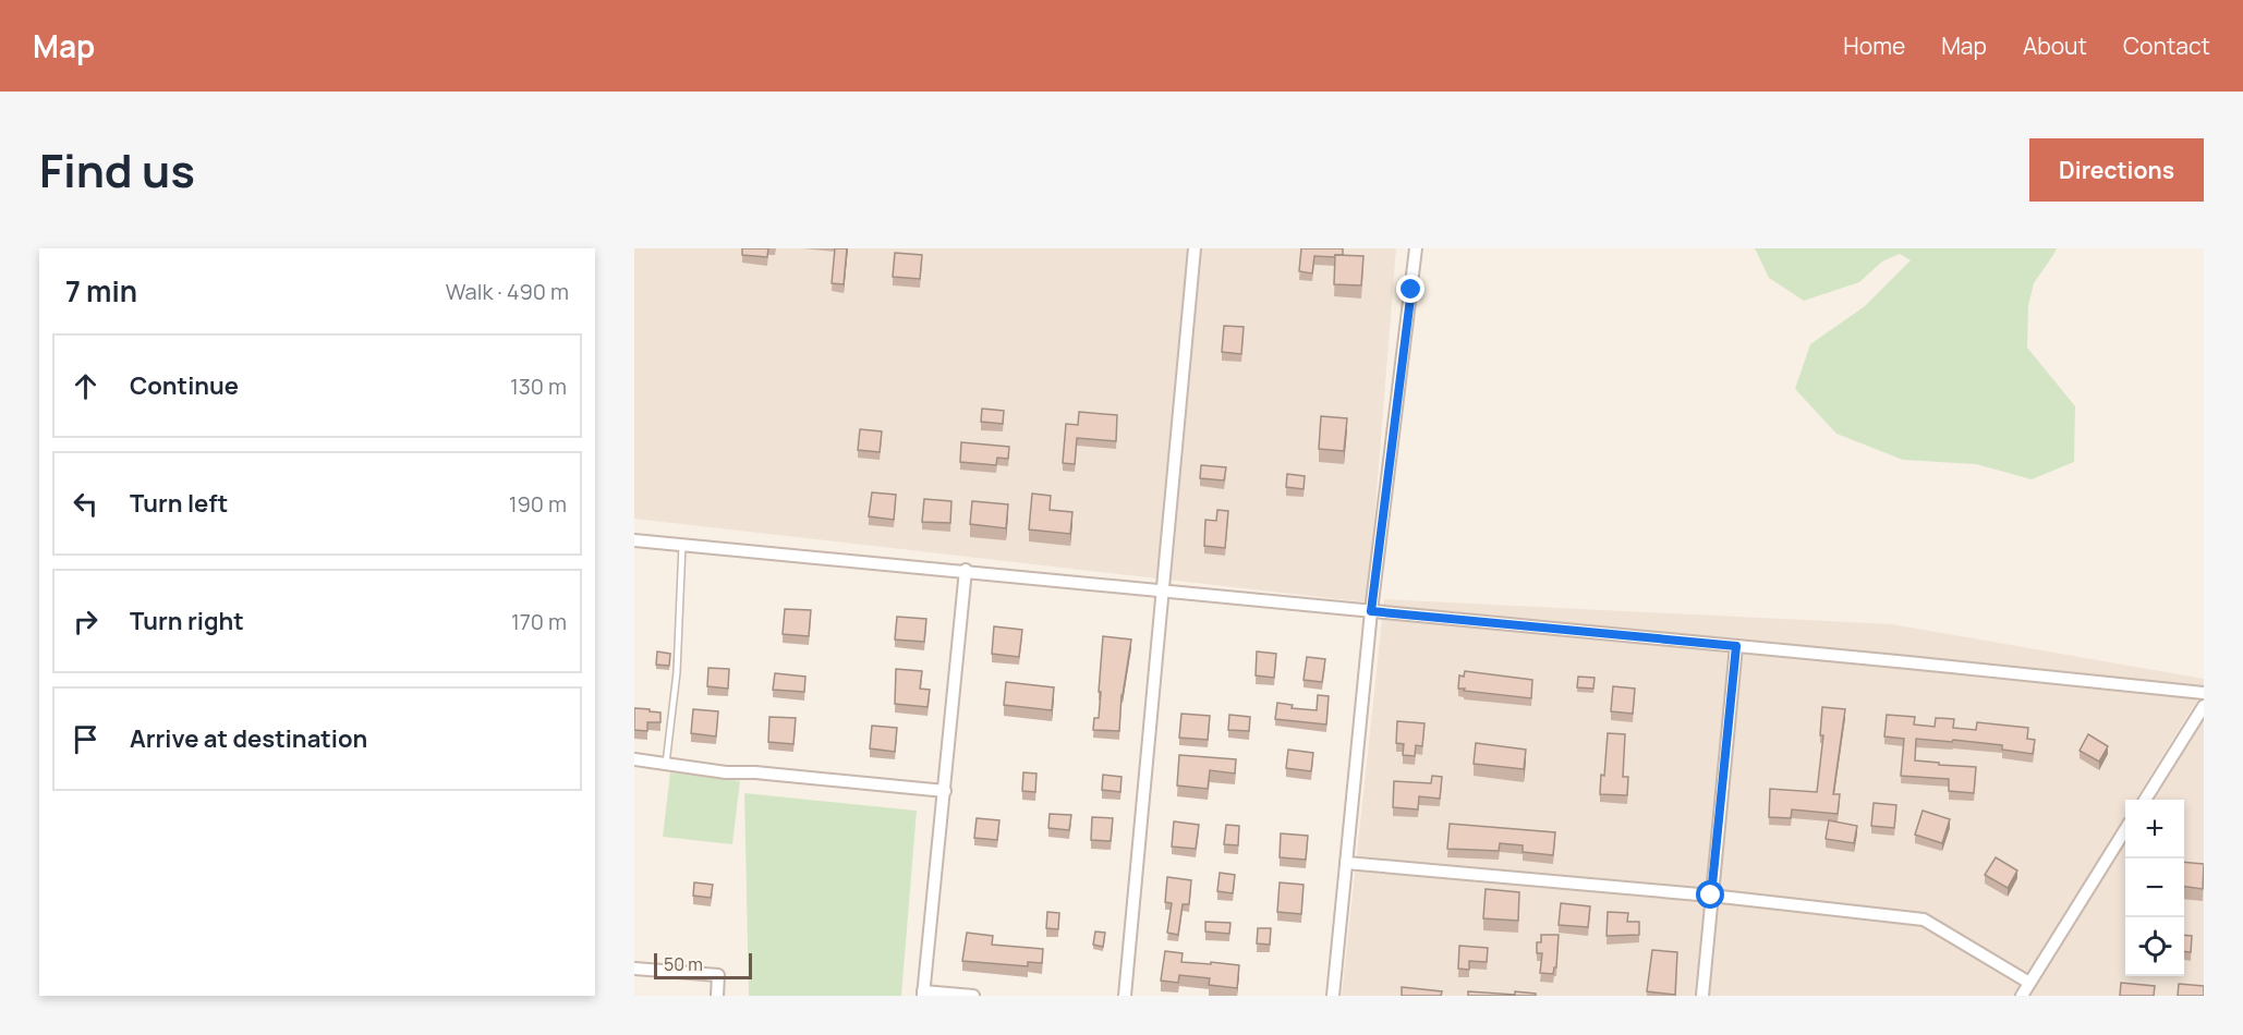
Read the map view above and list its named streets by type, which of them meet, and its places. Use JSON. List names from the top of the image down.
{
  "scale_bar": "50 m",
  "page": {
    "header": "Map",
    "nav": [
      "Home",
      "Map",
      "About",
      "Contact"
    ],
    "title": "Find us",
    "buttons": "Directions",
    "heading": ["7 min", "Walk · 490 m"],
    "list": [
      ["Continue", "130 m"],
      ["Turn left", "190 m"],
      ["Turn right", "170 m"],
      "Arrive at destination"
    ],
    "map_buttons": ["+", "−"],
    "scale": "50 m"
  }
}
